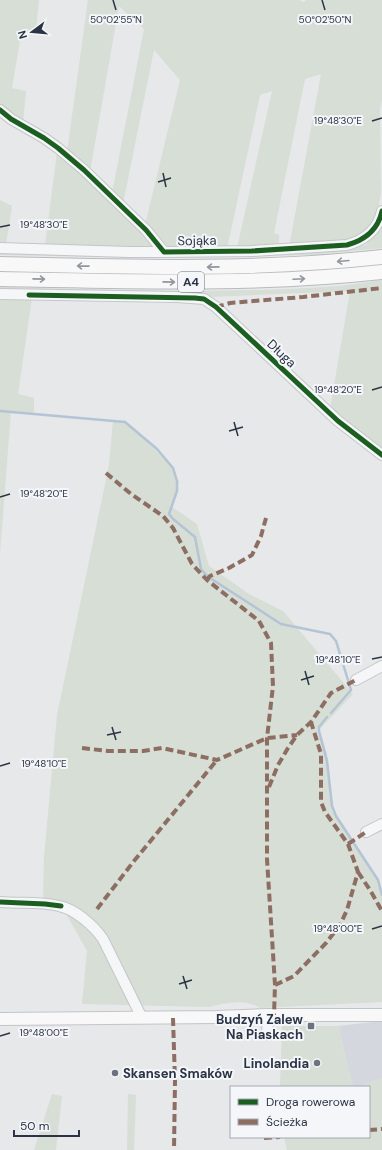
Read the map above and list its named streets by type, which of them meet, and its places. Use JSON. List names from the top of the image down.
{
  "streets": {
    "highway": ["A4"],
    "street": ["Sojąka", "Długa"]
  },
  "places": {
    "transit": ["Budzyń Zalew Na Piaskach"],
    "other": ["Linolandia", "Skansen Smaków"]
  },
  "legend": ["Droga rowerowa", "Ścieżka"],
  "scale_bar": "50 m",
  "north": "left",
  "coordinates": [
    "50°02'55\"N",
    "50°02'50\"N",
    "19°48'30\"E",
    "19°48'20\"E",
    "19°48'10\"E",
    "19°48'00\"E"
  ]
}
